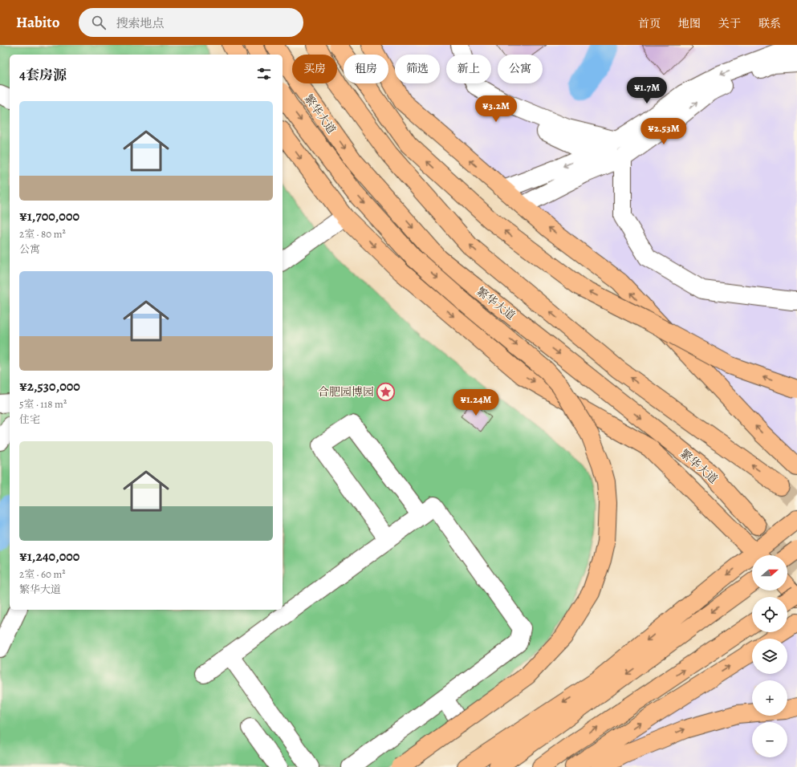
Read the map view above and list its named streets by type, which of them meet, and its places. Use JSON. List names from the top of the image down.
{
  "streets": {
    "main road": ["繁华大道"]
  },
  "places": {
    "place": ["合肥园博园"]
  },
  "north": "right",
  "page": {
    "header": "Habito",
    "search": "搜索地点",
    "nav": [
      "首页",
      "地图",
      "关于",
      "联系"
    ],
    "chip": [
      "买房",
      "租房",
      "筛选",
      "新上",
      "公寓"
    ],
    "heading": "4套房源",
    "price": [
      "¥1.7M",
      "¥3.2M",
      "¥2.53M",
      "¥1.24M"
    ],
    "list": [
      {
        "name": "¥1,700,000",
        "note": "2室 · 80 m² · 公寓"
      },
      {
        "name": "¥2,530,000",
        "note": "5室 · 118 m² · 住宅"
      },
      {
        "name": "¥1,240,000",
        "note": "2室 · 60 m² · 繁华大道"
      }
    ],
    "map_buttons": ["+", "−"]
  }
}
